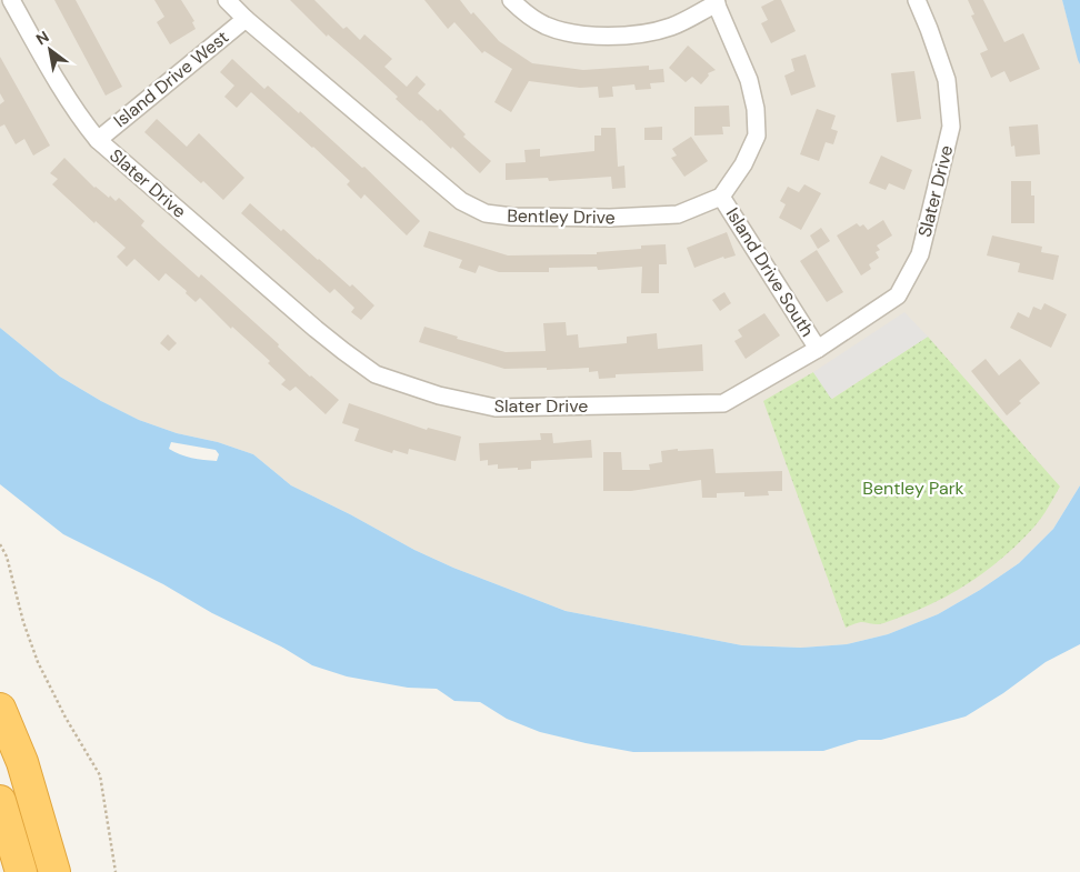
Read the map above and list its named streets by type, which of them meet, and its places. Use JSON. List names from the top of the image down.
{
  "streets": {
    "street": [
      "Island Drive West",
      "Slater Drive",
      "Bentley Drive",
      "Island Drive South"
    ]
  },
  "crossings": [
    ["Island Drive West", "Slater Drive"],
    ["Island Drive West", "Bentley Drive"],
    ["Slater Drive", "Island Drive South"],
    ["Bentley Drive", "Island Drive South"]
  ],
  "parks": ["Bentley Park"],
  "north": "top left"
}
